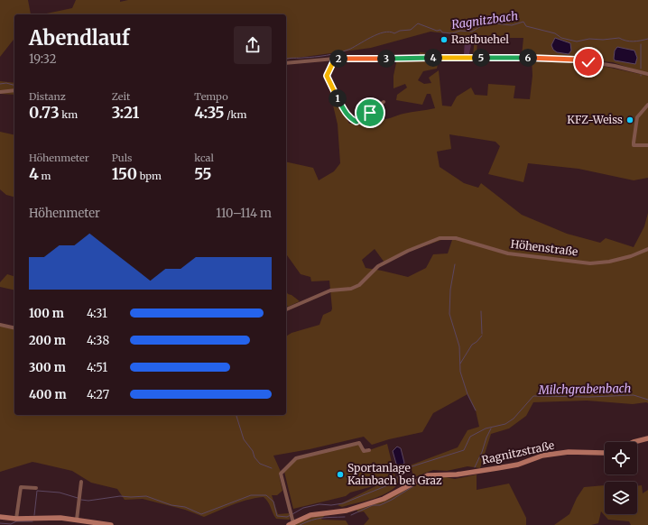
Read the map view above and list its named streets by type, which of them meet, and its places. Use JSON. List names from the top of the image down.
{
  "streets": {
    "main road": ["Ragnitzstraße"],
    "street": ["Höhenstraße"]
  },
  "water": ["Ragnitzbach", "Milchgrabenbach"],
  "places": ["Rastbuehel", "KFZ-Weiss", "Sportanlage Kainbach bei Graz"],
  "page": {
    "heading": ["Abendlauf", "19:32"],
    "pins": [
      "4",
      "5",
      "6",
      "2",
      "3",
      "1"
    ],
    "stats": [
      ["Distanz", "0.73 km"],
      ["Zeit", "3:21"],
      ["Tempo", "4:35 /km"],
      ["Höhenmeter", "4 m"],
      ["Puls", "150 bpm"],
      ["kcal", "55"]
    ],
    "chart": ["Höhenmeter", "110–114 m"],
    "list": [
      {
        "name": "100 m",
        "note": "4:31"
      },
      {
        "name": "200 m",
        "note": "4:38"
      },
      {
        "name": "300 m",
        "note": "4:51"
      },
      {
        "name": "400 m",
        "note": "4:27"
      }
    ]
  }
}
